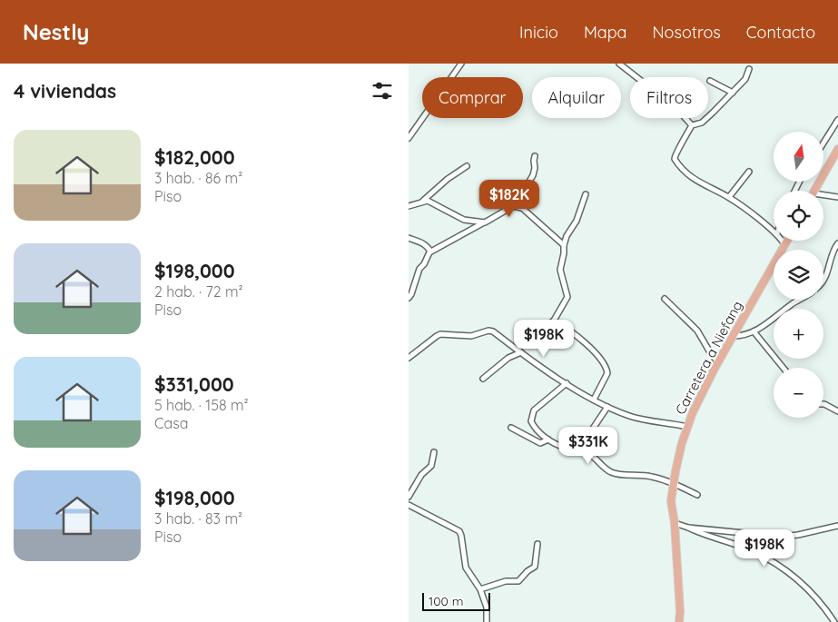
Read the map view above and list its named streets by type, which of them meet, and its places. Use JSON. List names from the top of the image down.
{
  "streets": {
    "main road": ["Carretera a Niefang"]
  },
  "scale_bar": "100 m",
  "north": "top",
  "page": {
    "header": "Nestly",
    "nav": [
      "Inicio",
      "Mapa",
      "Nosotros",
      "Contacto"
    ],
    "heading": "4 viviendas",
    "chip": ["Comprar", "Alquilar", "Filtros"],
    "list": [
      {
        "name": "$182,000",
        "note": "3 hab. · 86 m² · Piso"
      },
      {
        "name": "$198,000",
        "note": "2 hab. · 72 m² · Piso"
      },
      {
        "name": "$331,000",
        "note": "5 hab. · 158 m² · Casa"
      },
      {
        "name": "$198,000",
        "note": "3 hab. · 83 m² · Piso"
      }
    ],
    "map_buttons": ["+", "−"],
    "price": [
      "$182K",
      "$198K",
      "$331K",
      "$198K"
    ],
    "scale": "100 m"
  }
}
